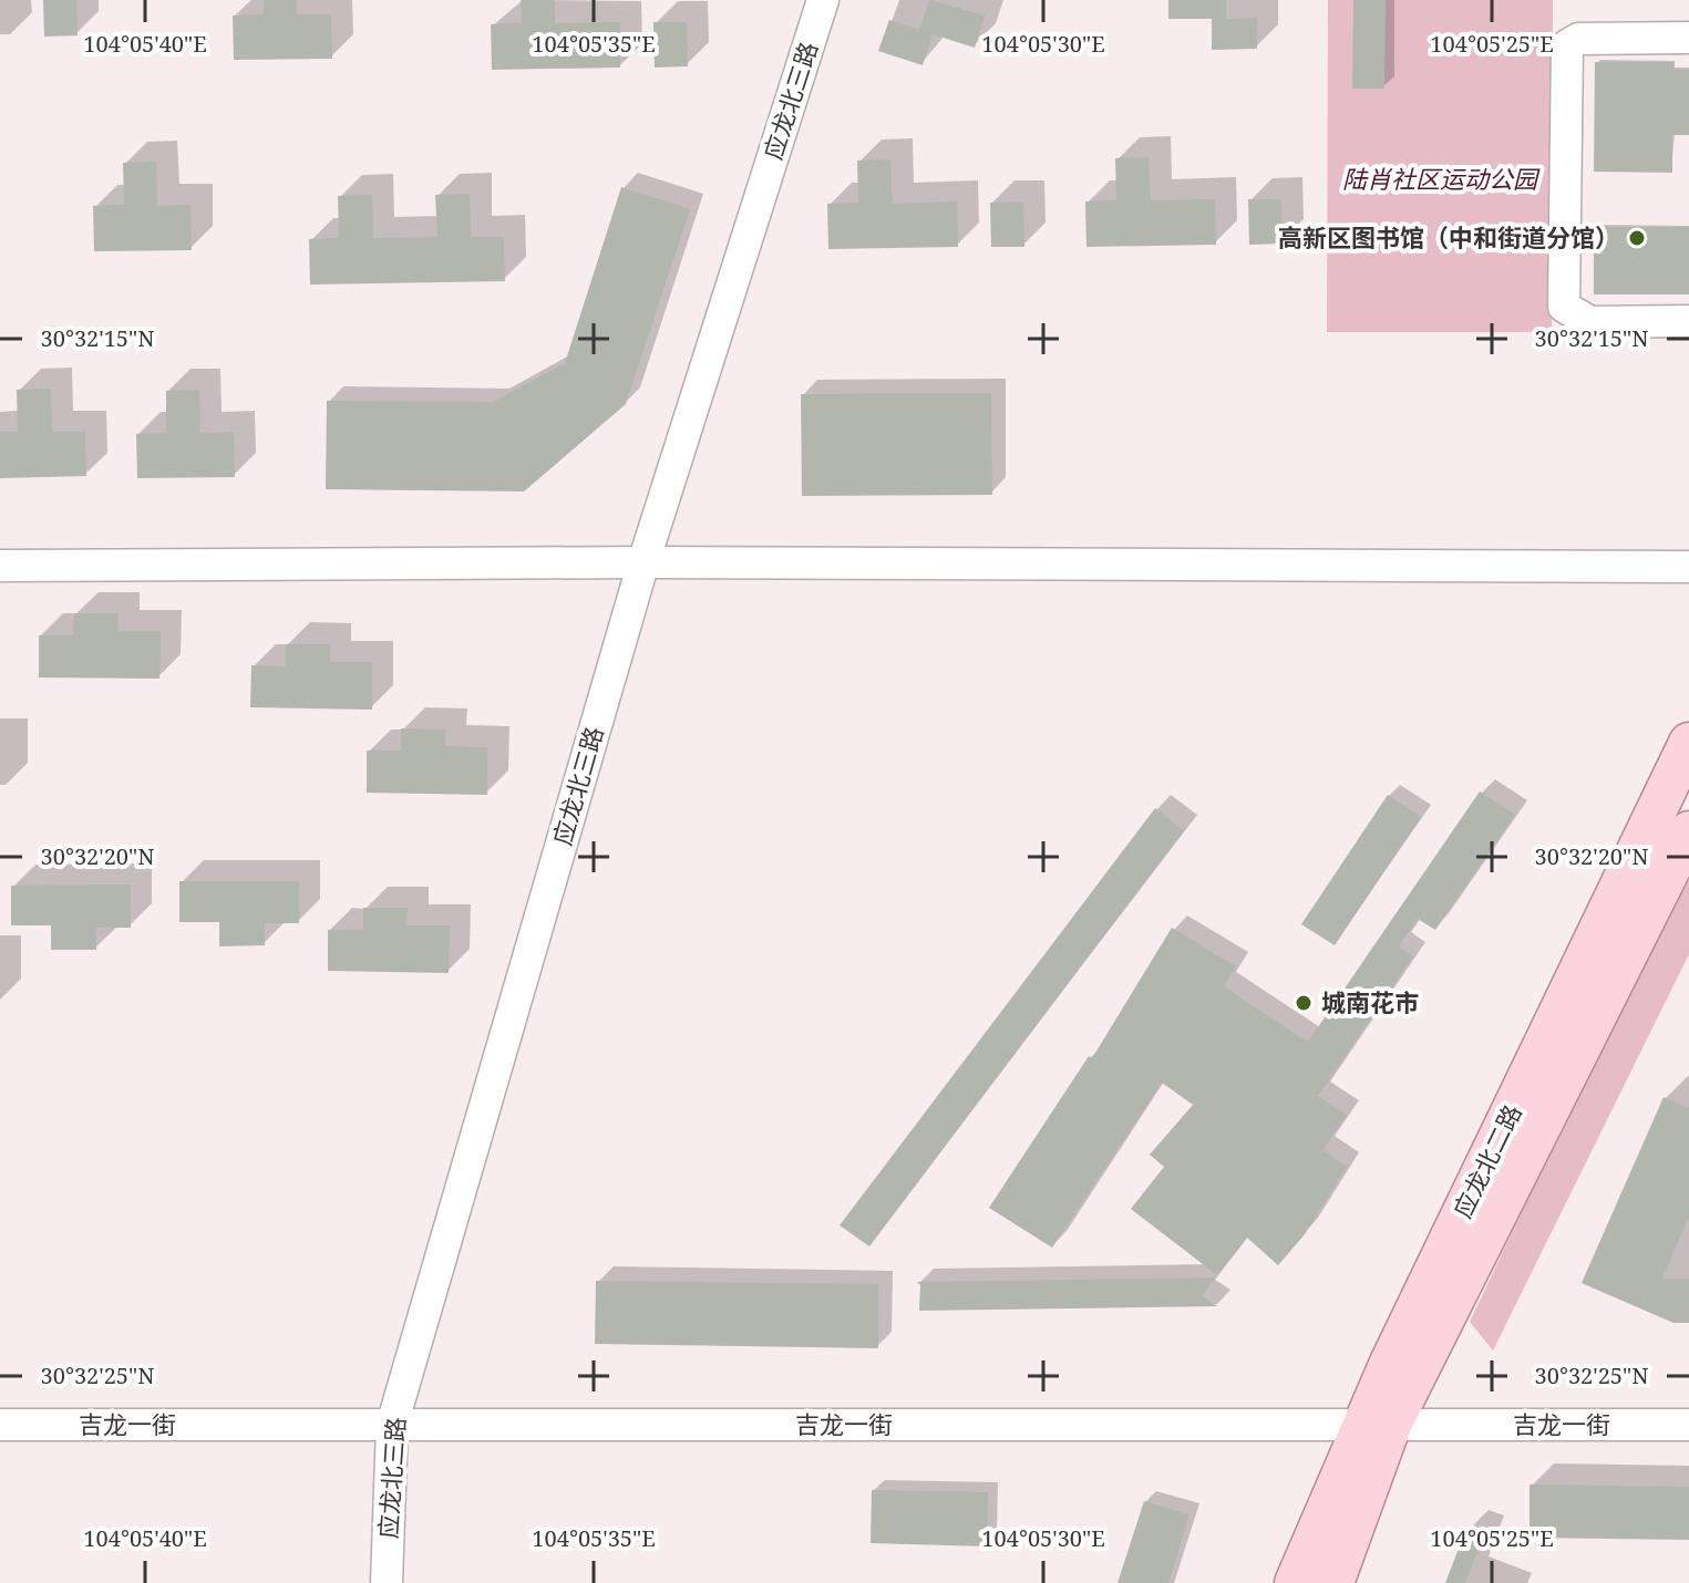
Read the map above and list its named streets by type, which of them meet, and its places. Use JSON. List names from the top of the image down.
{
  "streets": {
    "main road": ["应龙北二路"],
    "street": ["应龙北三路", "吉龙一街"]
  },
  "crossings": [
    ["应龙北三路", "吉龙一街"],
    ["应龙北二路", "吉龙一街"]
  ],
  "parks": ["陆肖社区运动公园"],
  "places": ["高新区图书馆（中和街道分馆）", "城南花市"],
  "coordinates": [
    "104°05'40\"E",
    "104°05'35\"E",
    "104°05'30\"E",
    "104°05'25\"E",
    "30°32'15\"N",
    "30°32'20\"N",
    "30°32'25\"N"
  ]
}
